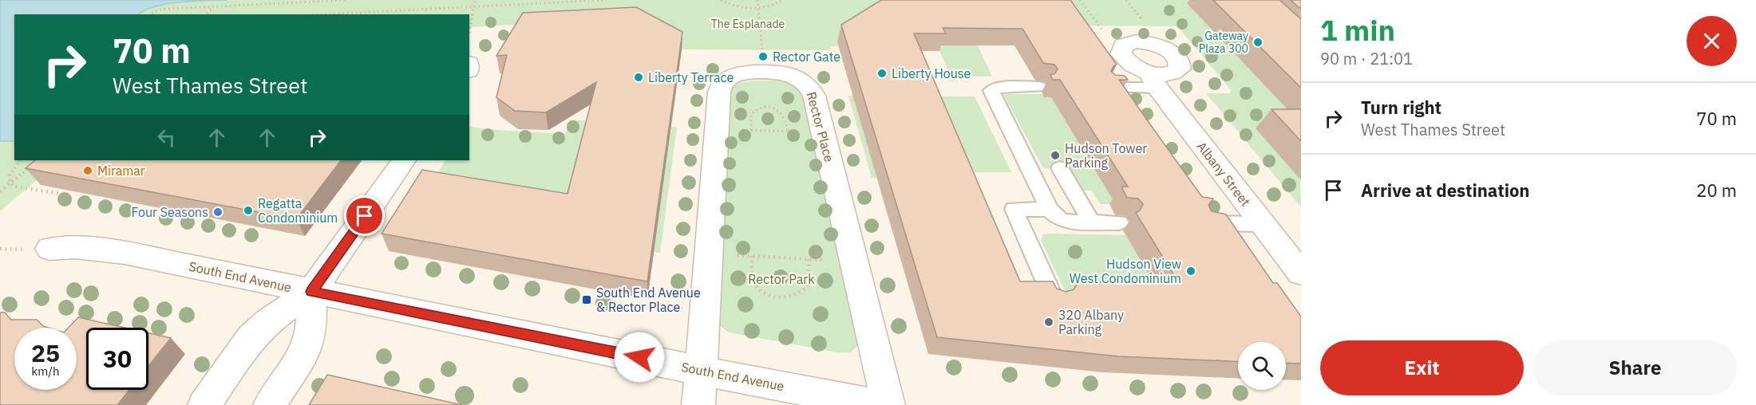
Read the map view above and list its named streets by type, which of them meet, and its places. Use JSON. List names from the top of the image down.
{
  "streets": {
    "street": ["Rector Place", "Albany Street", "South End Avenue"]
  },
  "crossings": [
    ["Rector Place", "South End Avenue"]
  ],
  "parks": ["The Esplanade", "Rector Park"],
  "places": {
    "other": [
      "Gateway Plaza 300",
      "Rector Gate",
      "Liberty House",
      "Liberty Terrace",
      "Hudson Tower Parking",
      "Miramar",
      "Regatta Condominium",
      "Four Seasons",
      "Hudson View West Condominium",
      "320 Albany Parking"
    ],
    "transit": ["South End Avenue & Rector Place"]
  },
  "page": {
    "heading": ["1 min", "90 m · 21:01"],
    "turn": ["70 m", "West Thames Street"],
    "list": [
      {
        "name": "Turn right",
        "note": "West Thames Street",
        "value": "70 m"
      },
      {
        "name": "Arrive at destination",
        "value": "20 m"
      }
    ],
    "speed": "25 km/h",
    "limit": "30",
    "buttons": ["Exit", "Share"]
  }
}
